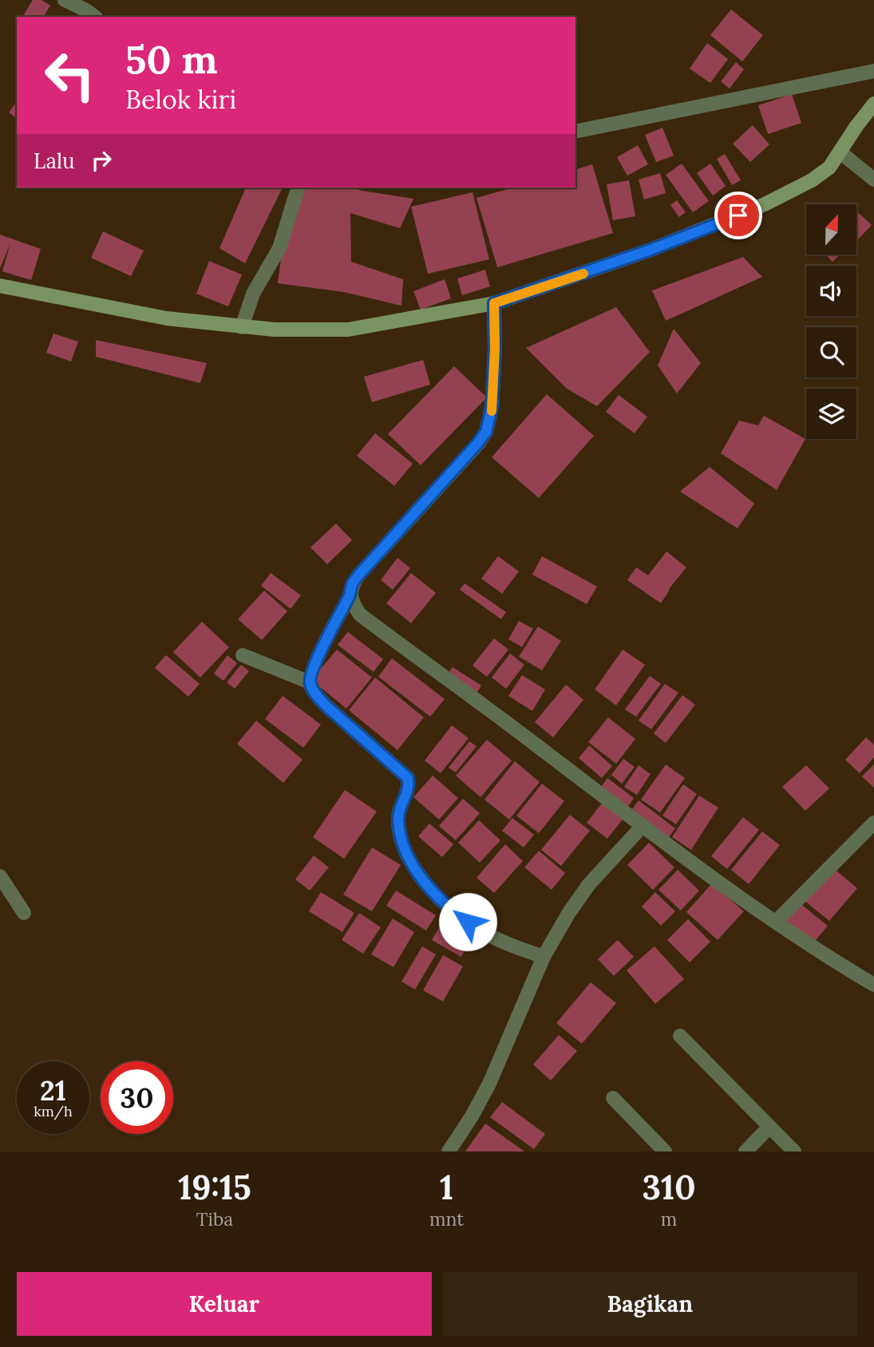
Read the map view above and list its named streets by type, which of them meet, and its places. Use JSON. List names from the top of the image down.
{
  "north": "top",
  "page": {
    "turn": ["50 m", "Belok kiri"],
    "then": "Lalu",
    "speed": "21 km/h",
    "limit": "30",
    "eta": [
      "19:15",
      "Tiba",
      "1",
      "mnt",
      "310",
      "m"
    ],
    "buttons": ["Keluar", "Bagikan"]
  }
}
